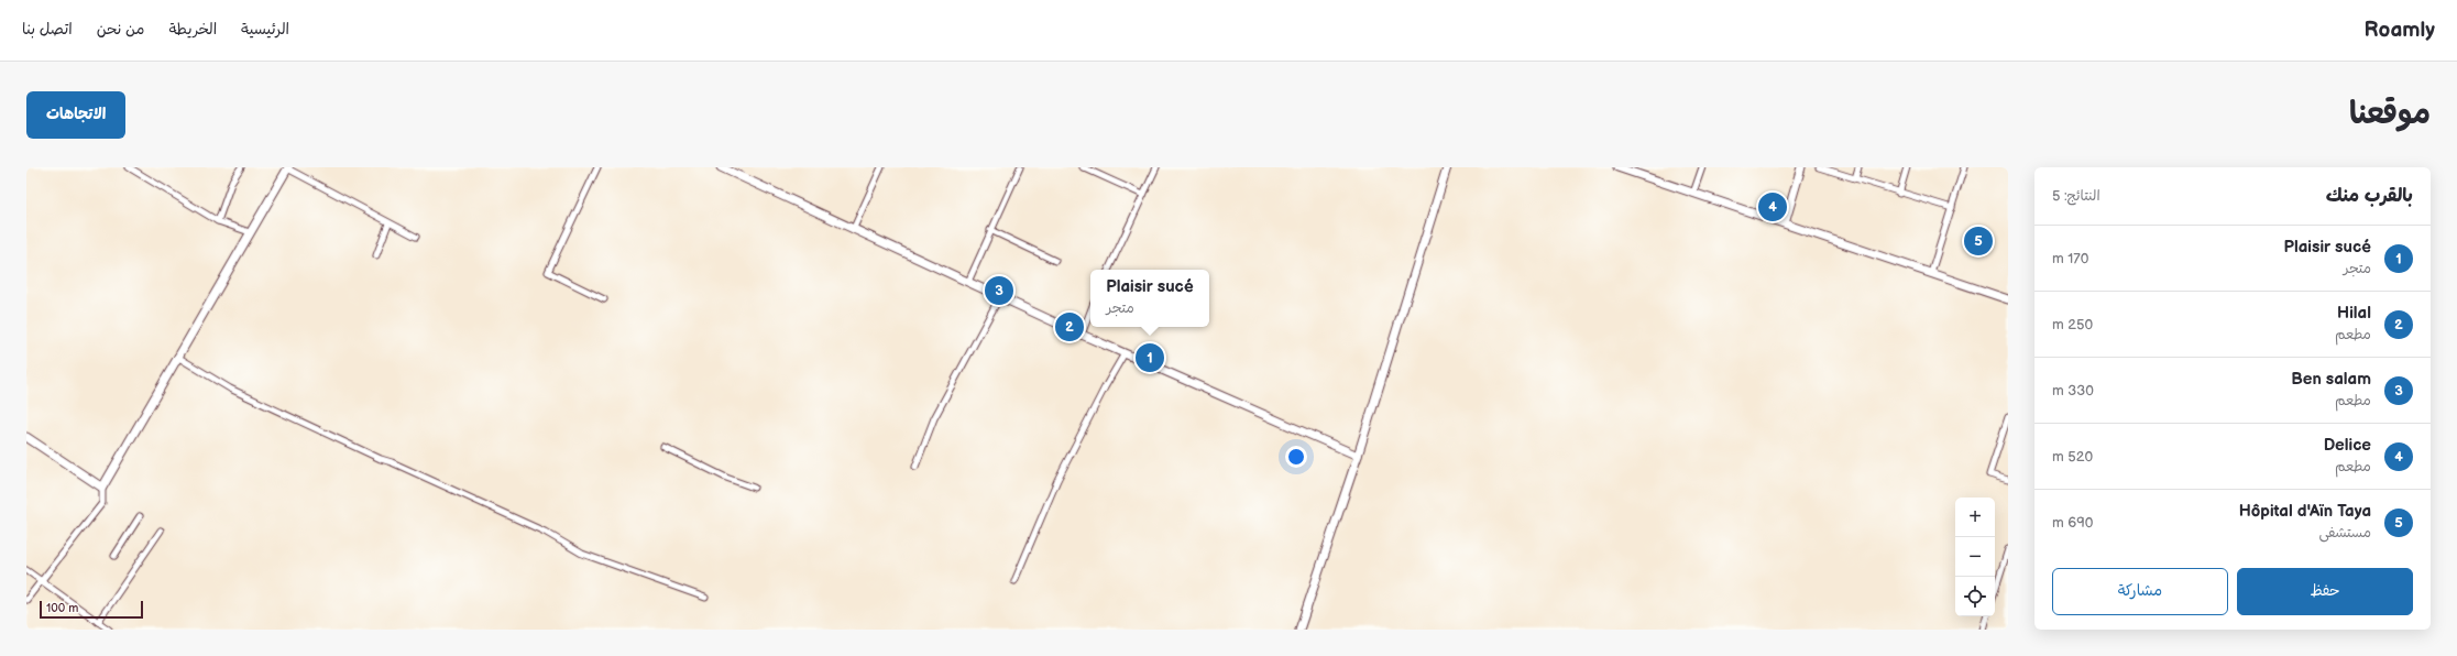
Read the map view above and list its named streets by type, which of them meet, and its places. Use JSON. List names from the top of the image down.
{
  "scale_bar": "100 m",
  "page": {
    "header": "Roamly",
    "nav": [
      "الرئيسية",
      "الخريطة",
      "من نحن",
      "اتصل بنا"
    ],
    "title": "موقعنا",
    "buttons": [
      "الاتجاهات",
      ["حفظ", "مشاركة"]
    ],
    "heading": ["بالقرب منك", "النتائج: 5"],
    "pins": [
      "4",
      "5",
      "3",
      "2",
      "1"
    ],
    "list": [
      {
        "mark": "1",
        "name": "Plaisir sucé",
        "note": "متجر",
        "value": "170 m"
      },
      {
        "mark": "2",
        "name": "Hilal",
        "note": "مطعم",
        "value": "250 m"
      },
      {
        "mark": "3",
        "name": "Ben salam",
        "note": "مطعم",
        "value": "330 m"
      },
      {
        "mark": "4",
        "name": "Delice",
        "note": "مطعم",
        "value": "520 m"
      },
      {
        "mark": "5",
        "name": "Hôpital d'Aïn Taya",
        "note": "مستشفى",
        "value": "690 m"
      }
    ],
    "popup": ["Plaisir sucé", "متجر"],
    "map_buttons": ["+", "−"],
    "scale": "100 m"
  }
}
